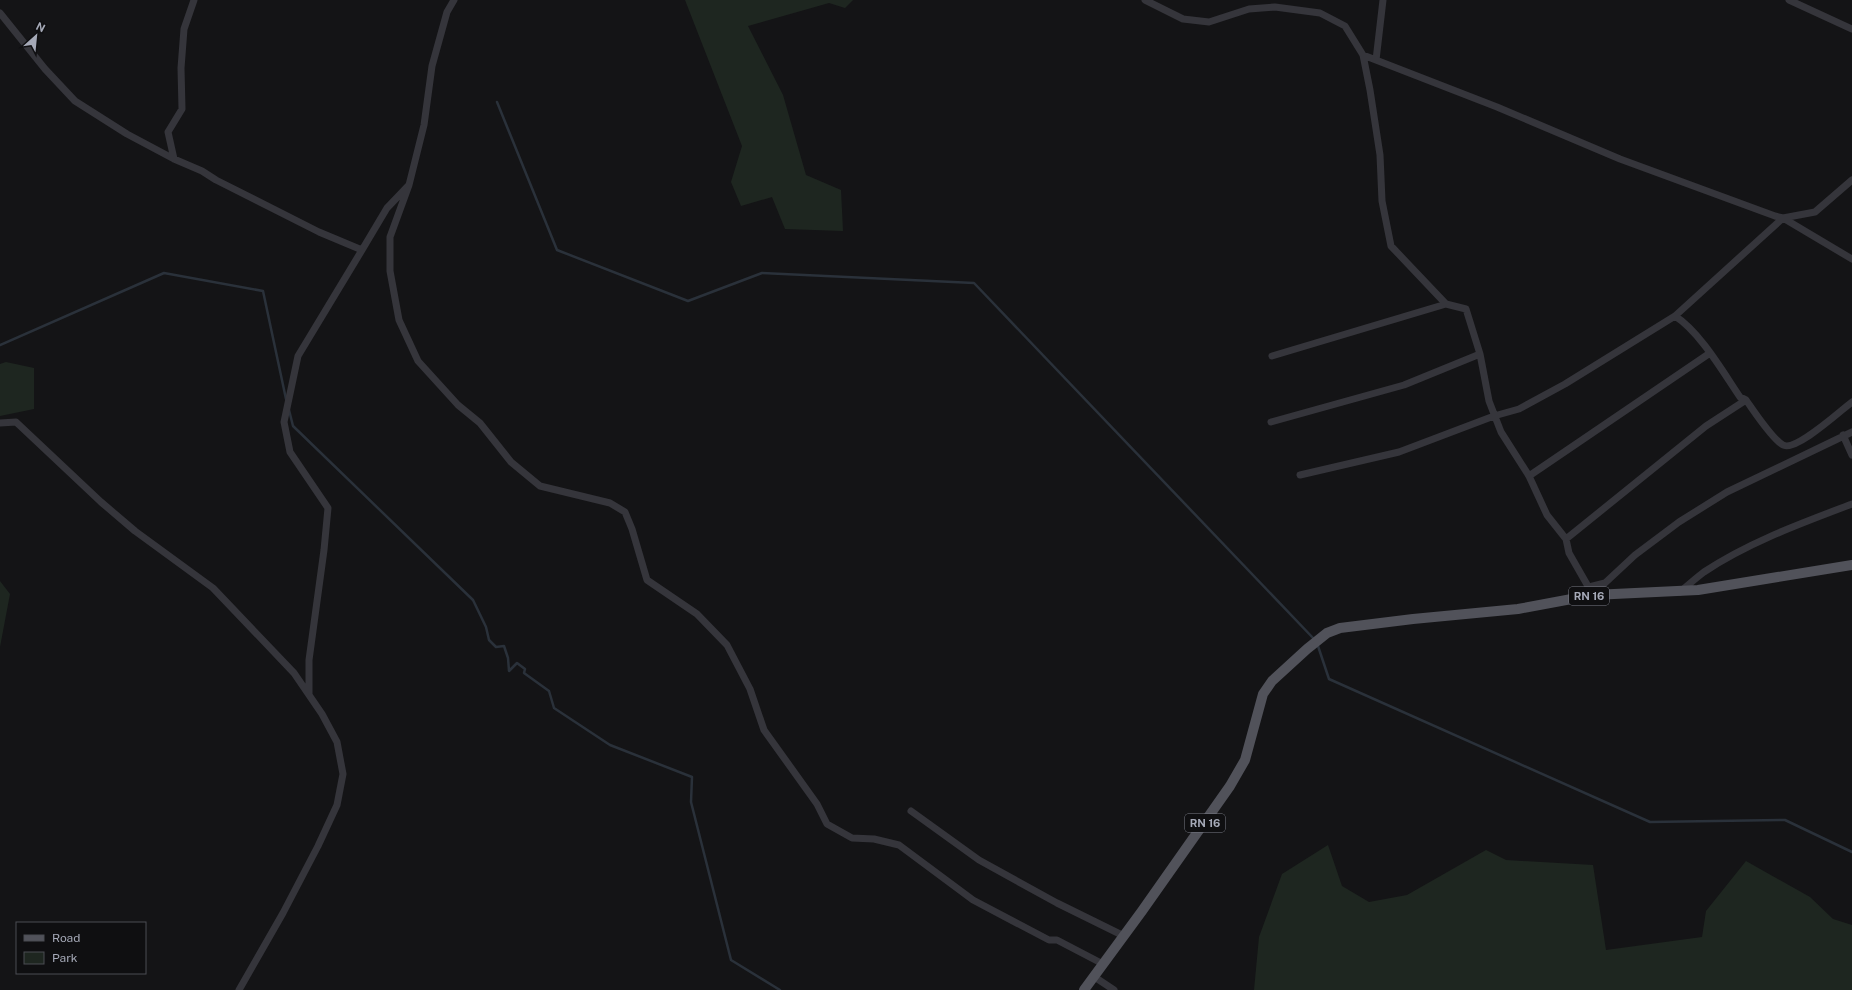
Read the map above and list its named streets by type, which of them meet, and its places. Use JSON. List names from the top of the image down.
{
  "streets": {
    "main road": ["RN 16"]
  },
  "legend": ["Road", "Park"],
  "north": "top right"
}
